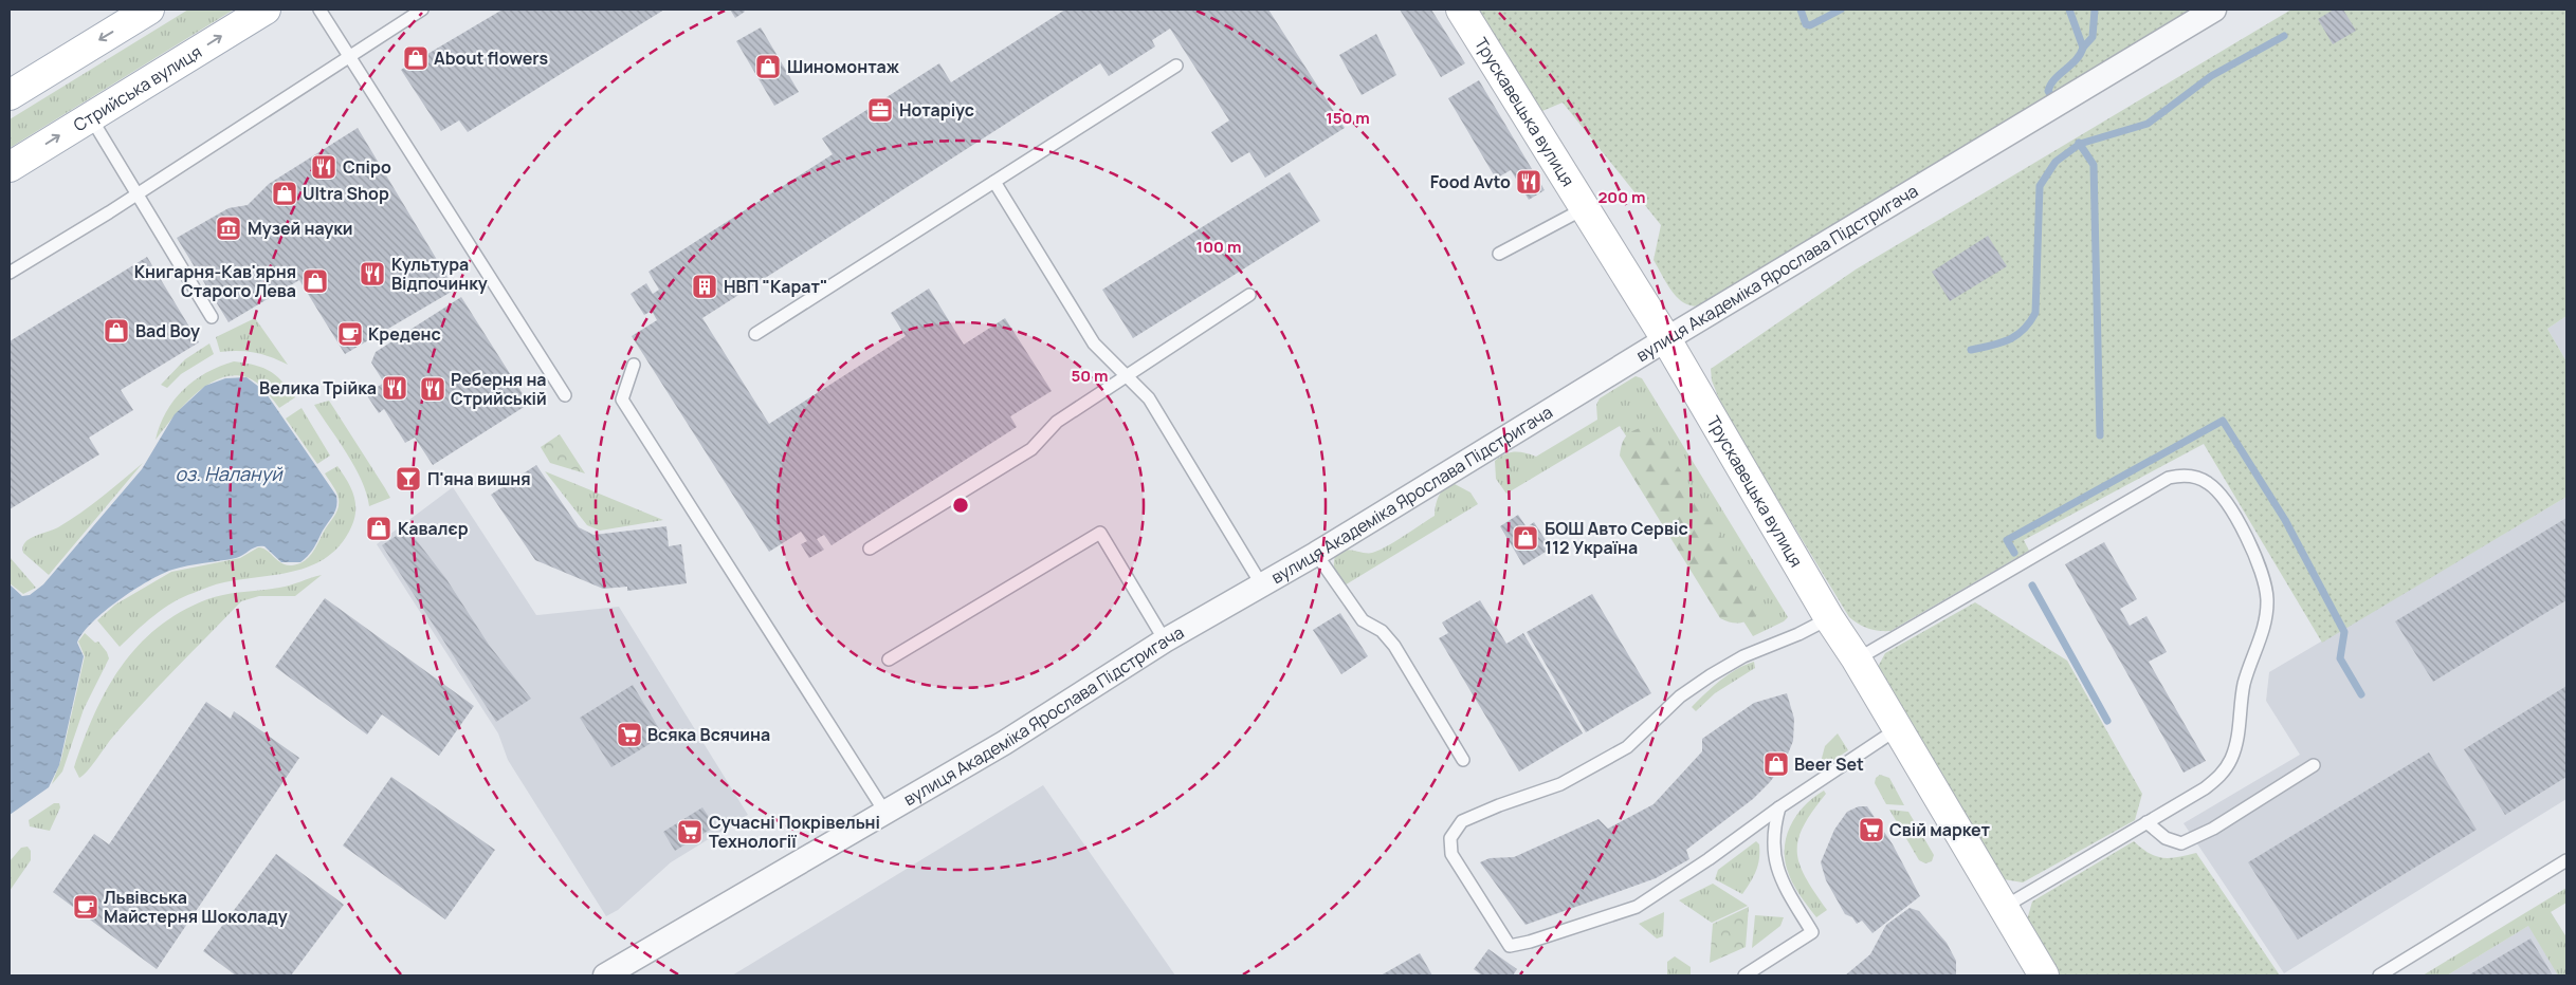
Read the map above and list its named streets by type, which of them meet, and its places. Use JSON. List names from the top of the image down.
{
  "streets": {
    "street": ["Стрийська вулиця", "Трускавецька вулиця", "вулиця Академіка Ярослава Підстригача"]
  },
  "crossings": [
    ["Трускавецька вулиця", "вулиця Академіка Ярослава Підстригача"]
  ],
  "water": ["оз. Налануй"],
  "places": {
    "shop": [
      "About flowers",
      "Шиномонтаж",
      "Ultra Shop",
      "Книгарня-Кав'ярня Старого Лева",
      "Bad Boy",
      "Кавалєр",
      "БОШ Авто Сервіс 112 Україна",
      "Beer Set"
    ],
    "office": ["Нотаріус"],
    "restaurant": [
      "Спіро",
      "Food Avto",
      "Культура Відпочинку",
      "Велика Трійка",
      "Реберня на Стрийській"
    ],
    "museum": ["Музей науки"],
    "building": ["НВП \"Карат\""],
    "cafe": ["Креденс", "Львівська Майстерня Шоколаду"],
    "bar": ["П'яна вишня"],
    "supermarket": ["Всяка Всячина", "Свiй маркет", "Сучасні Покрівельні Технології"]
  },
  "rings": [
    "150 m",
    "200 m",
    "100 m",
    "50 m"
  ]
}
